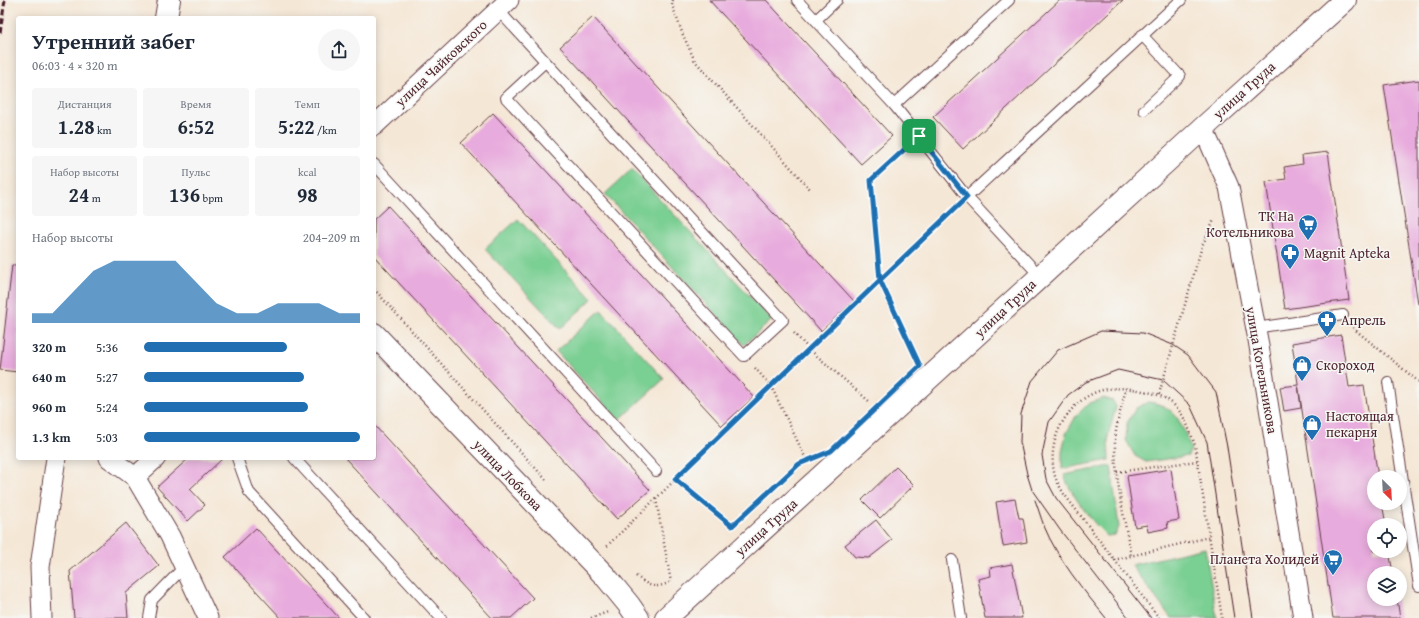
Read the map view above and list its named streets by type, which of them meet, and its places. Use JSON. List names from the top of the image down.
{
  "streets": {
    "main road": ["улица Труда", "улица Лобкова"],
    "street": ["улица Чайковского", "улица Котельникова"]
  },
  "crossings": [
    ["улица Труда", "улица Котельникова"]
  ],
  "places": {
    "supermarket": ["ТК На Котельникова", "Планета Холидей"],
    "pharmacy": ["Magnit Apteka", "Апрель"],
    "shop": ["Скороход", "Настоящая пекарня"]
  },
  "north": "bottom right",
  "page": {
    "heading": ["Утренний забег", "06:03 · 4 × 320 m"],
    "stats": [
      ["Дистанция", "1.28 km"],
      ["Время", "6:52"],
      ["Темп", "5:22 /km"],
      ["Набор высоты", "24 m"],
      ["Пульс", "136 bpm"],
      ["kcal", "98"]
    ],
    "chart": ["Набор высоты", "204–209 m"],
    "list": [
      {
        "name": "320 m",
        "note": "5:36"
      },
      {
        "name": "640 m",
        "note": "5:27"
      },
      {
        "name": "960 m",
        "note": "5:24"
      },
      {
        "name": "1.3 km",
        "note": "5:03"
      }
    ]
  }
}
